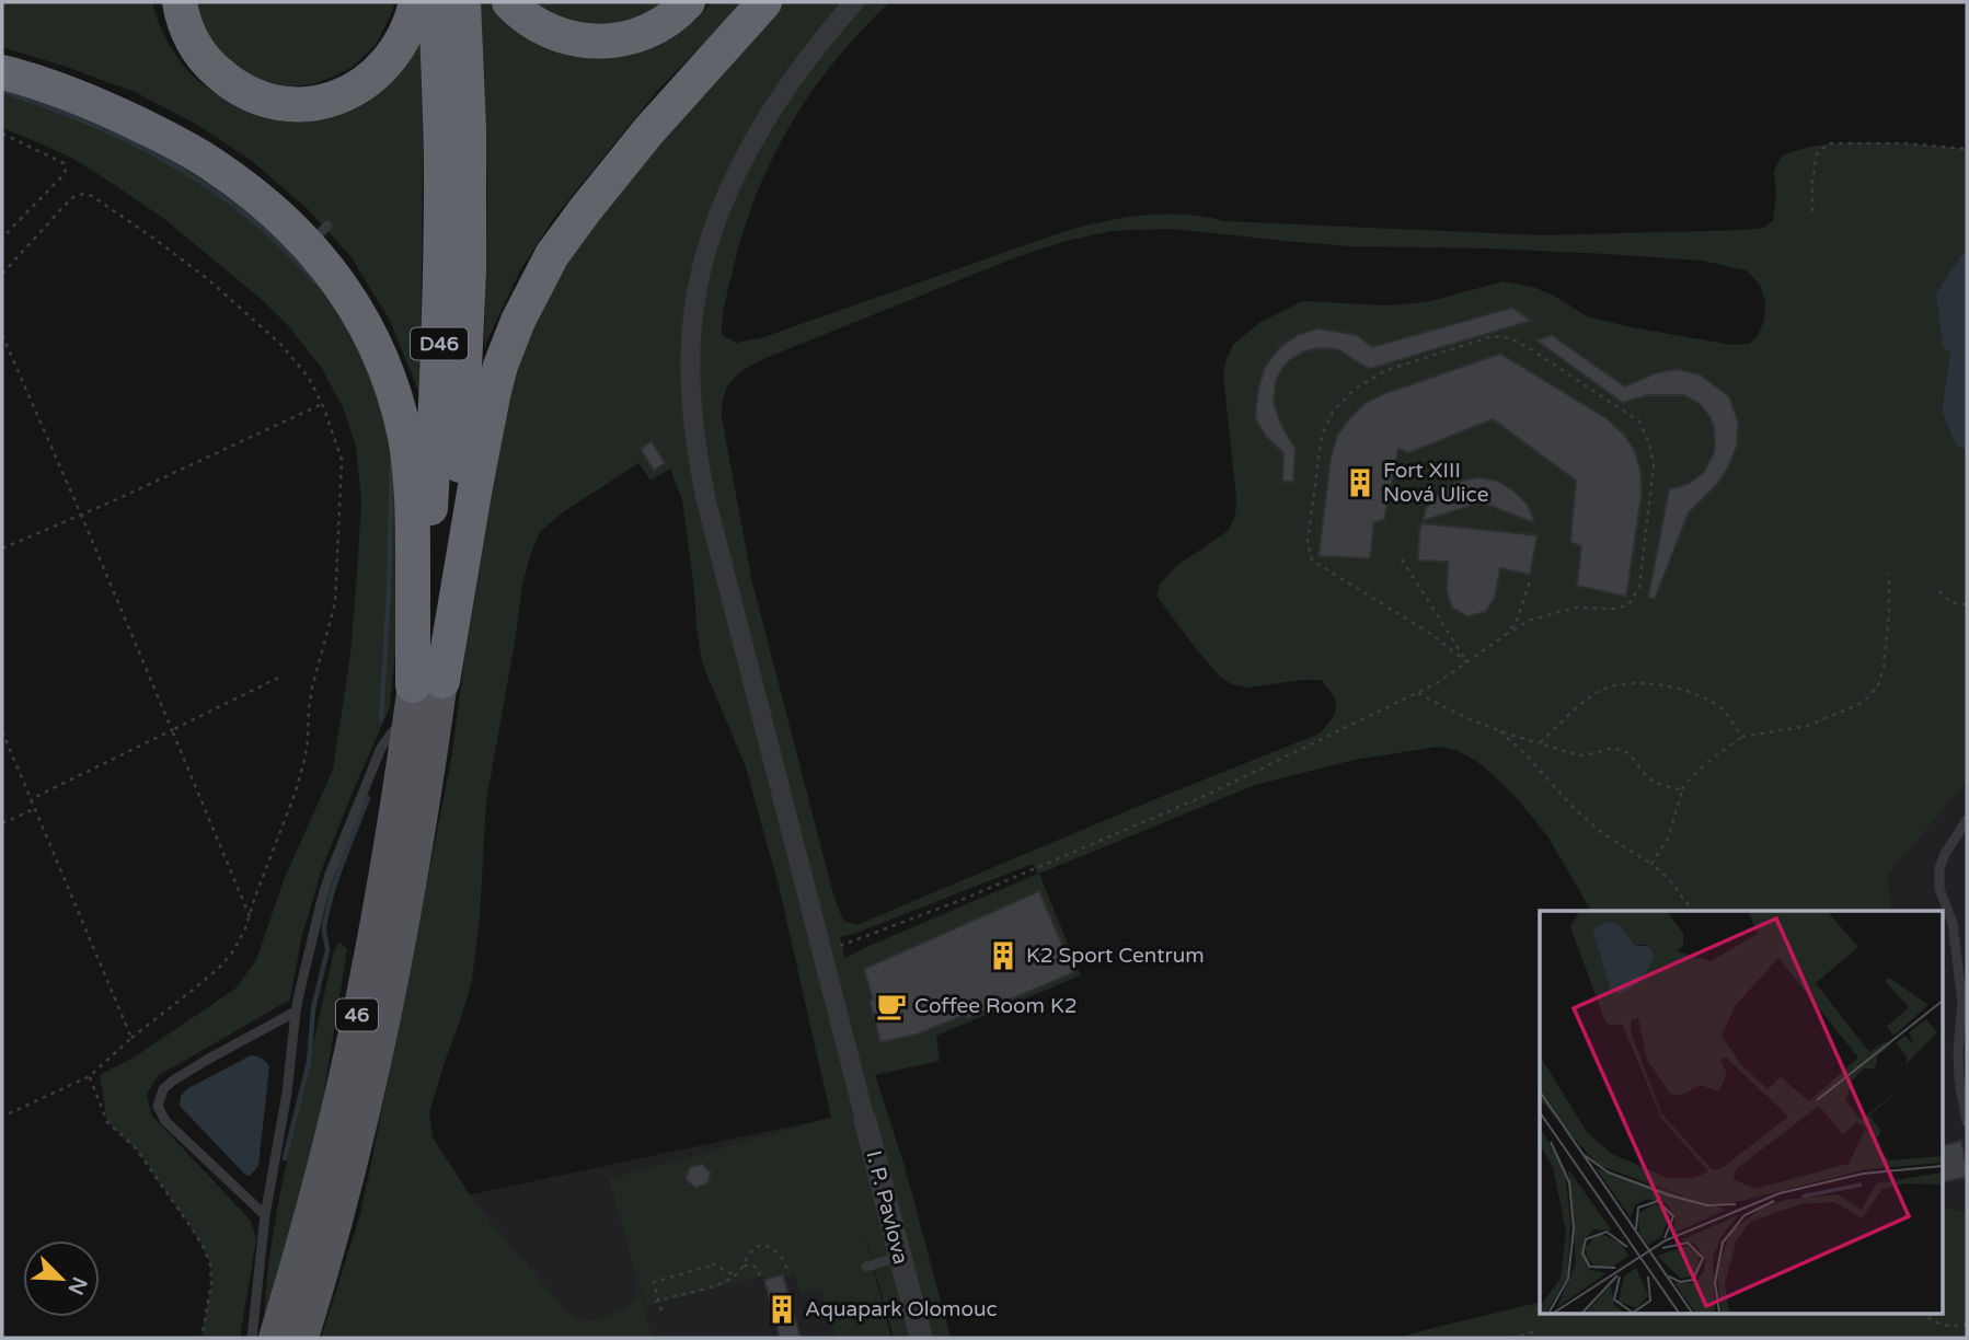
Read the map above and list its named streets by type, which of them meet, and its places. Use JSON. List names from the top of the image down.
{
  "streets": {
    "highway": ["D46"],
    "main road": ["46"],
    "street": ["I. P. Pavlova"]
  },
  "crossings": [
    ["D46", "46"]
  ],
  "places": {
    "building": ["Fort XIII Nová Ulice", "K2 Sport Centrum", "Aquapark Olomouc"],
    "cafe": ["Coffee Room K2"]
  },
  "north": "bottom right"
}
